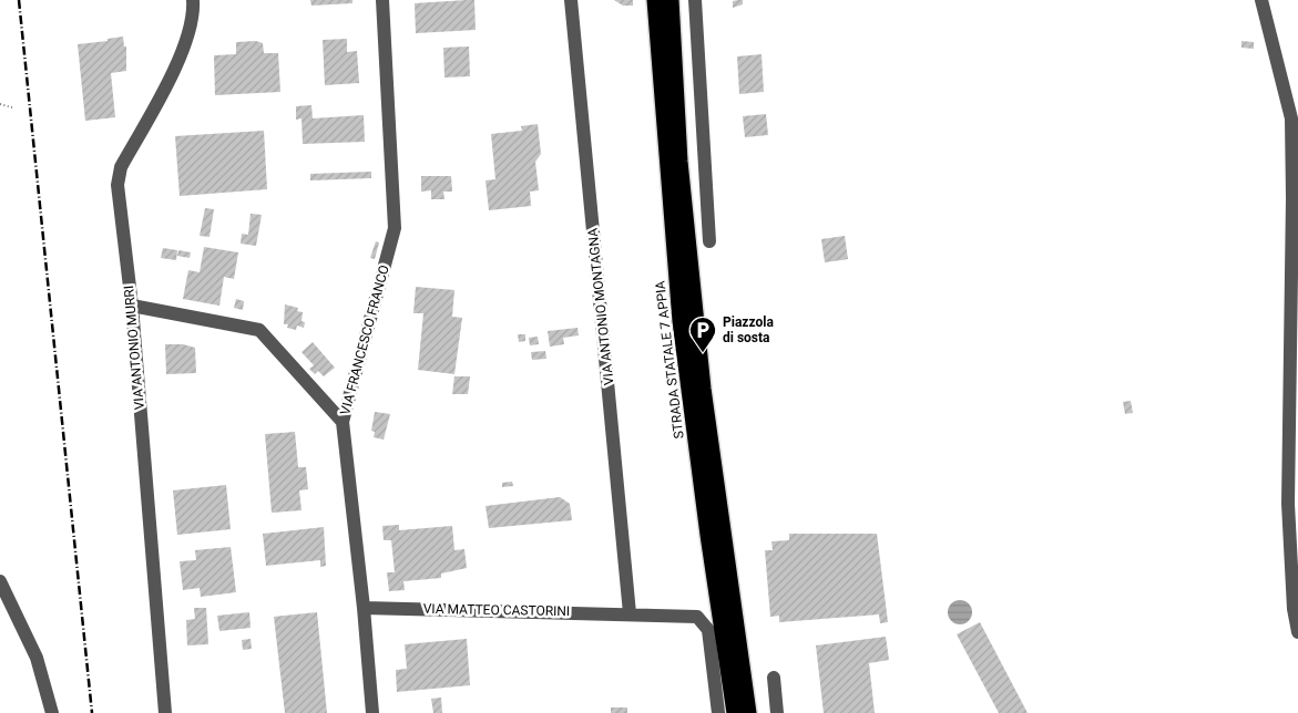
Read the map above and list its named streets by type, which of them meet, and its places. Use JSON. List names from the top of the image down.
{
  "streets": {
    "highway": ["STRADA STATALE 7 APPIA"],
    "street": [
      "VIA ANTONIO MONTAGNA",
      "VIA FRANCESCO FRANCO",
      "VIA ANTONIO MURRI",
      "VIA MATTEO CASTORINI"
    ]
  },
  "crossings": [
    ["VIA ANTONIO MONTAGNA", "VIA MATTEO CASTORINI"],
    ["VIA FRANCESCO FRANCO", "VIA MATTEO CASTORINI"]
  ],
  "places": {
    "parking": ["Piazzola di sosta"]
  }
}
